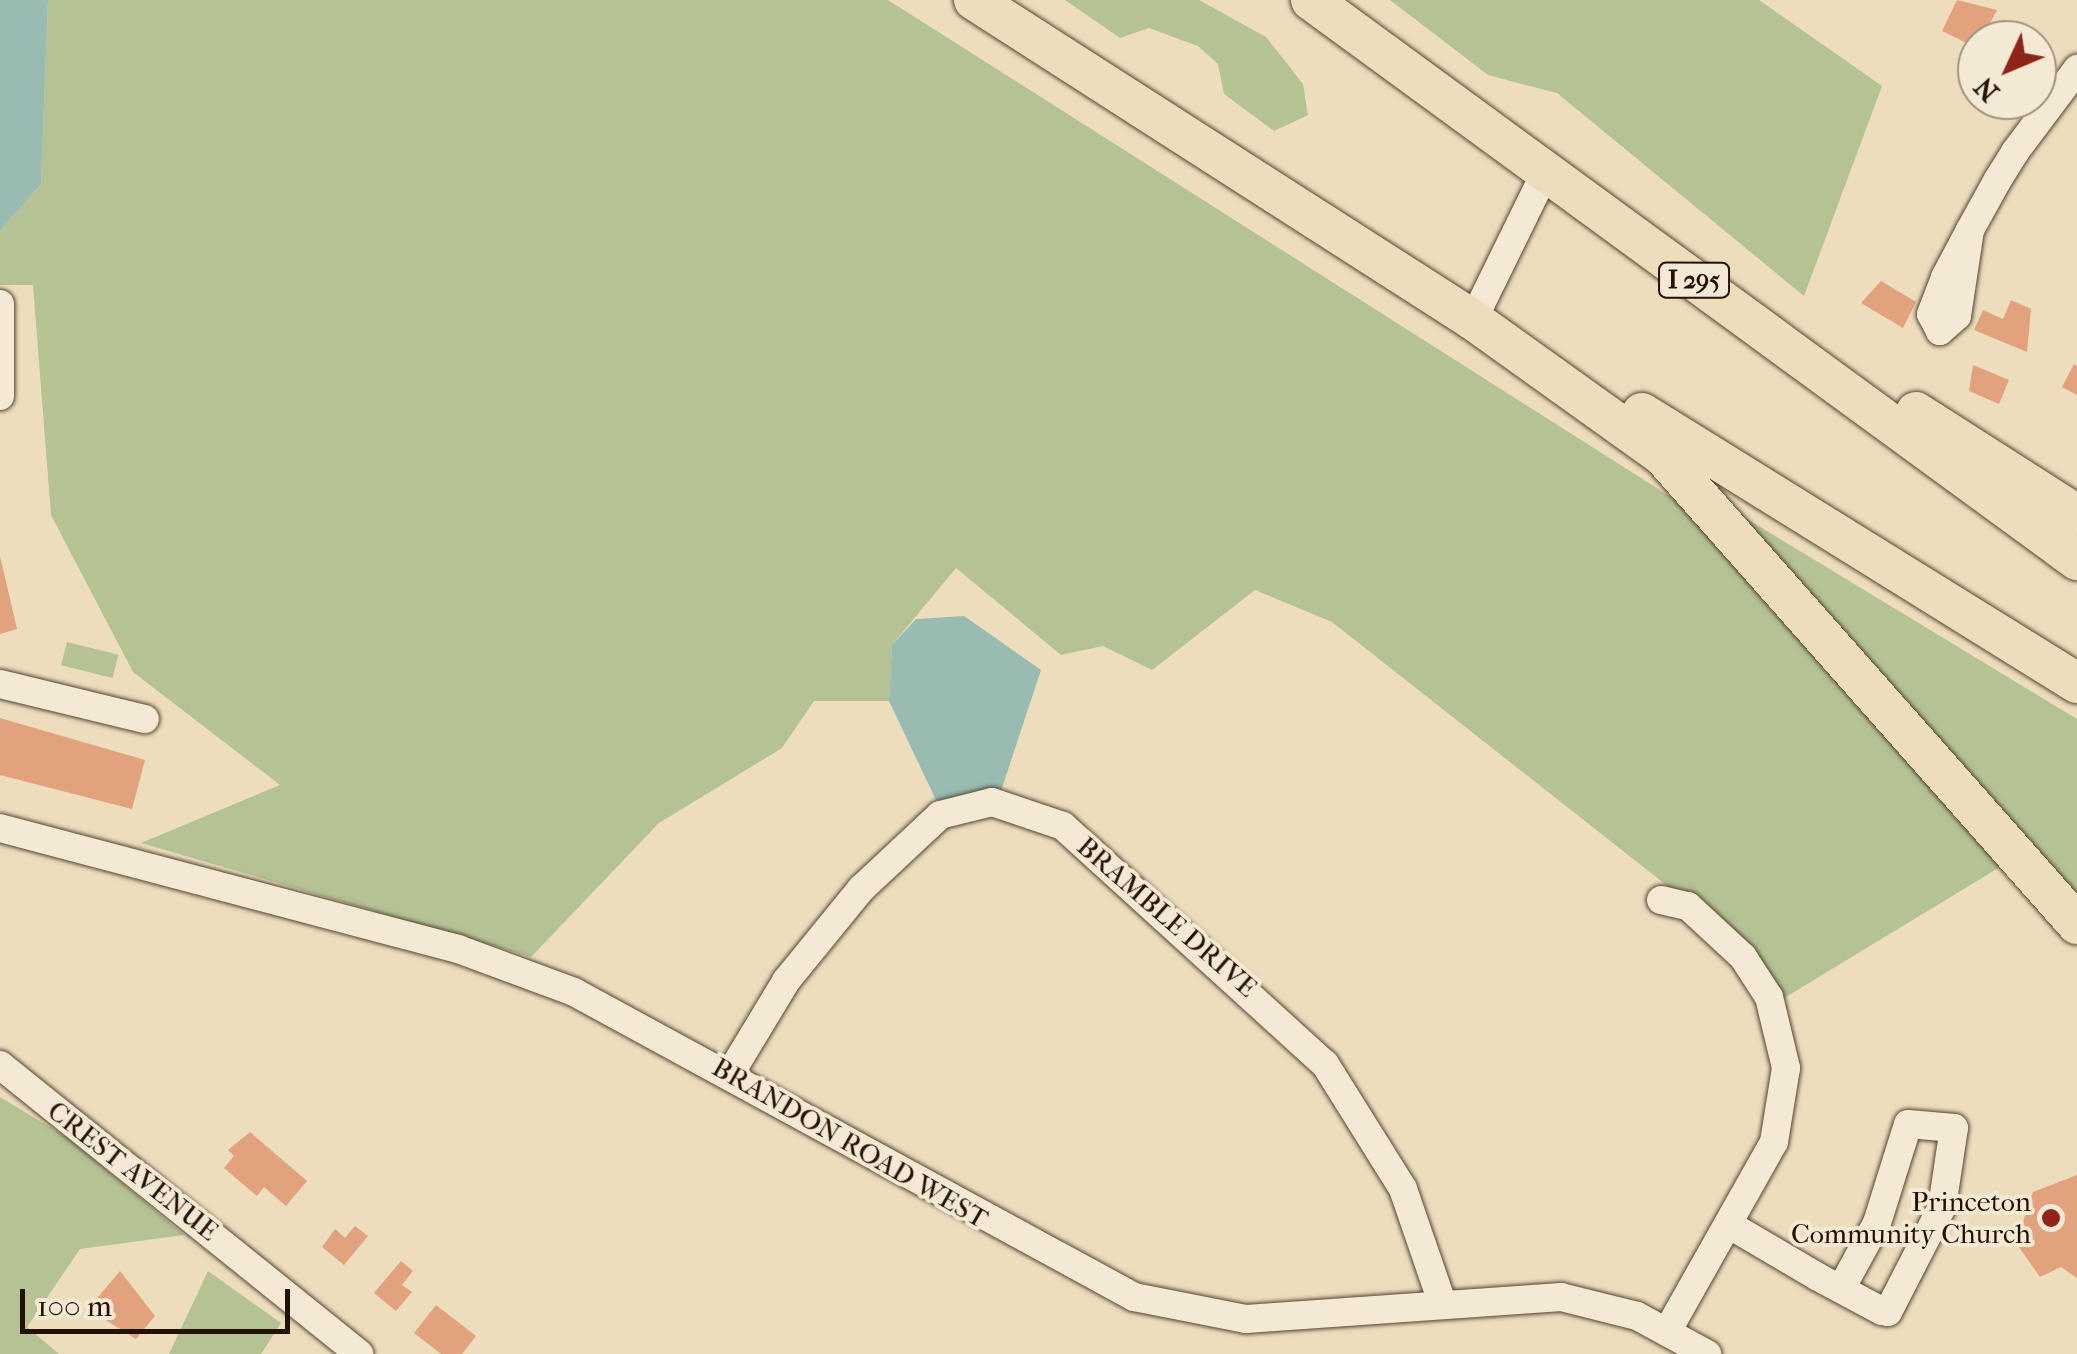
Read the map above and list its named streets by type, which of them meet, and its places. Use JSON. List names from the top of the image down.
{
  "streets": {
    "highway": ["I 295"],
    "street": ["BRAMBLE DRIVE", "BRANDON ROAD WEST", "CREST AVENUE"]
  },
  "crossings": [
    ["BRAMBLE DRIVE", "BRANDON ROAD WEST"]
  ],
  "places": ["Princeton Community Church"],
  "scale_bar": "100 m",
  "north": "bottom left"
}
